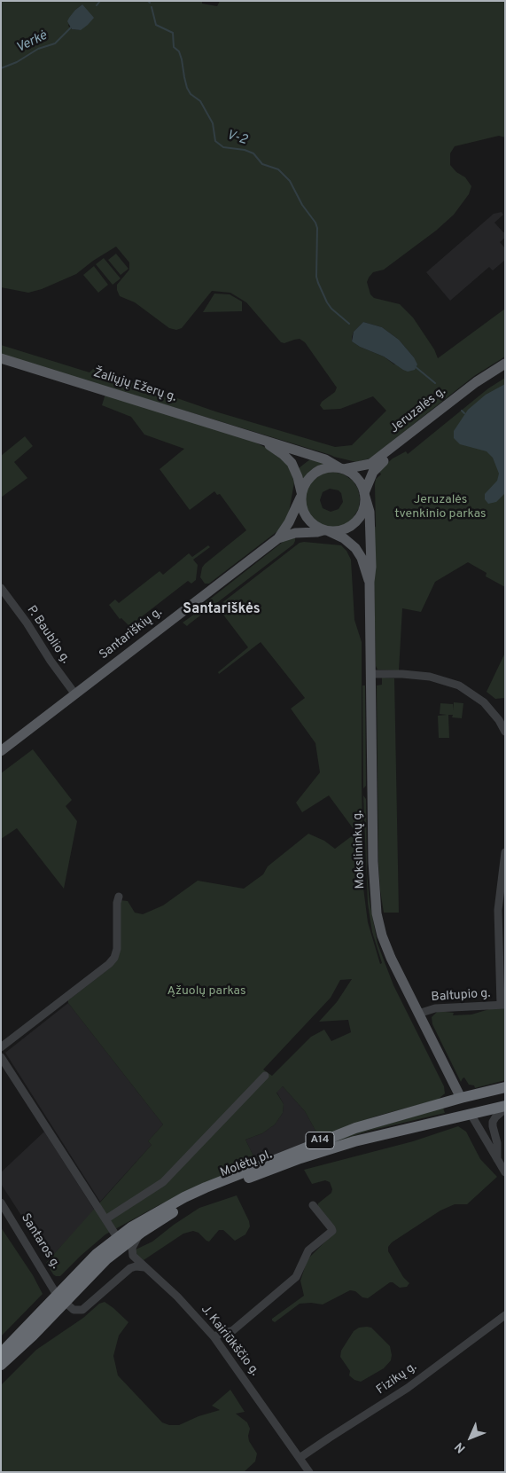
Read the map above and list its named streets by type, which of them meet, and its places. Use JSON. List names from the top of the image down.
{
  "streets": {
    "highway": ["A14", "Molėtų pl."],
    "main road": [
      "Žaliųjų Ežerų g.",
      "Jeruzalės g.",
      "Santariškių g.",
      "Mokslininkų g."
    ],
    "street": [
      "P. Baublio g.",
      "Baltupio g.",
      "Santaros g.",
      "J. Kairiūkščio g.",
      "Fizikų g."
    ]
  },
  "crossings": [
    ["Žaliųjų Ežerų g.", "Jeruzalės g."],
    ["Žaliųjų Ežerų g.", "Santariškių g."],
    ["Žaliųjų Ežerų g.", "Mokslininkų g."],
    ["Jeruzalės g.", "Santariškių g."],
    ["Jeruzalės g.", "Mokslininkų g."],
    ["Santariškių g.", "P. Baublio g."],
    ["Santariškių g.", "Mokslininkų g."],
    ["Mokslininkų g.", "Baltupio g."],
    ["Mokslininkų g.", "A14"],
    ["Mokslininkų g.", "Molėtų pl."],
    ["A14", "Molėtų pl."],
    ["Molėtų pl.", "Santaros g."],
    ["Molėtų pl.", "J. Kairiūkščio g."],
    ["J. Kairiūkščio g.", "Fizikų g."]
  ],
  "districts": ["Santariškės"],
  "water": ["Verkė", "V-2"],
  "parks": ["Jeruzalės tvenkinio parkas", "Ąžuolų parkas"],
  "north": "bottom left"
}
